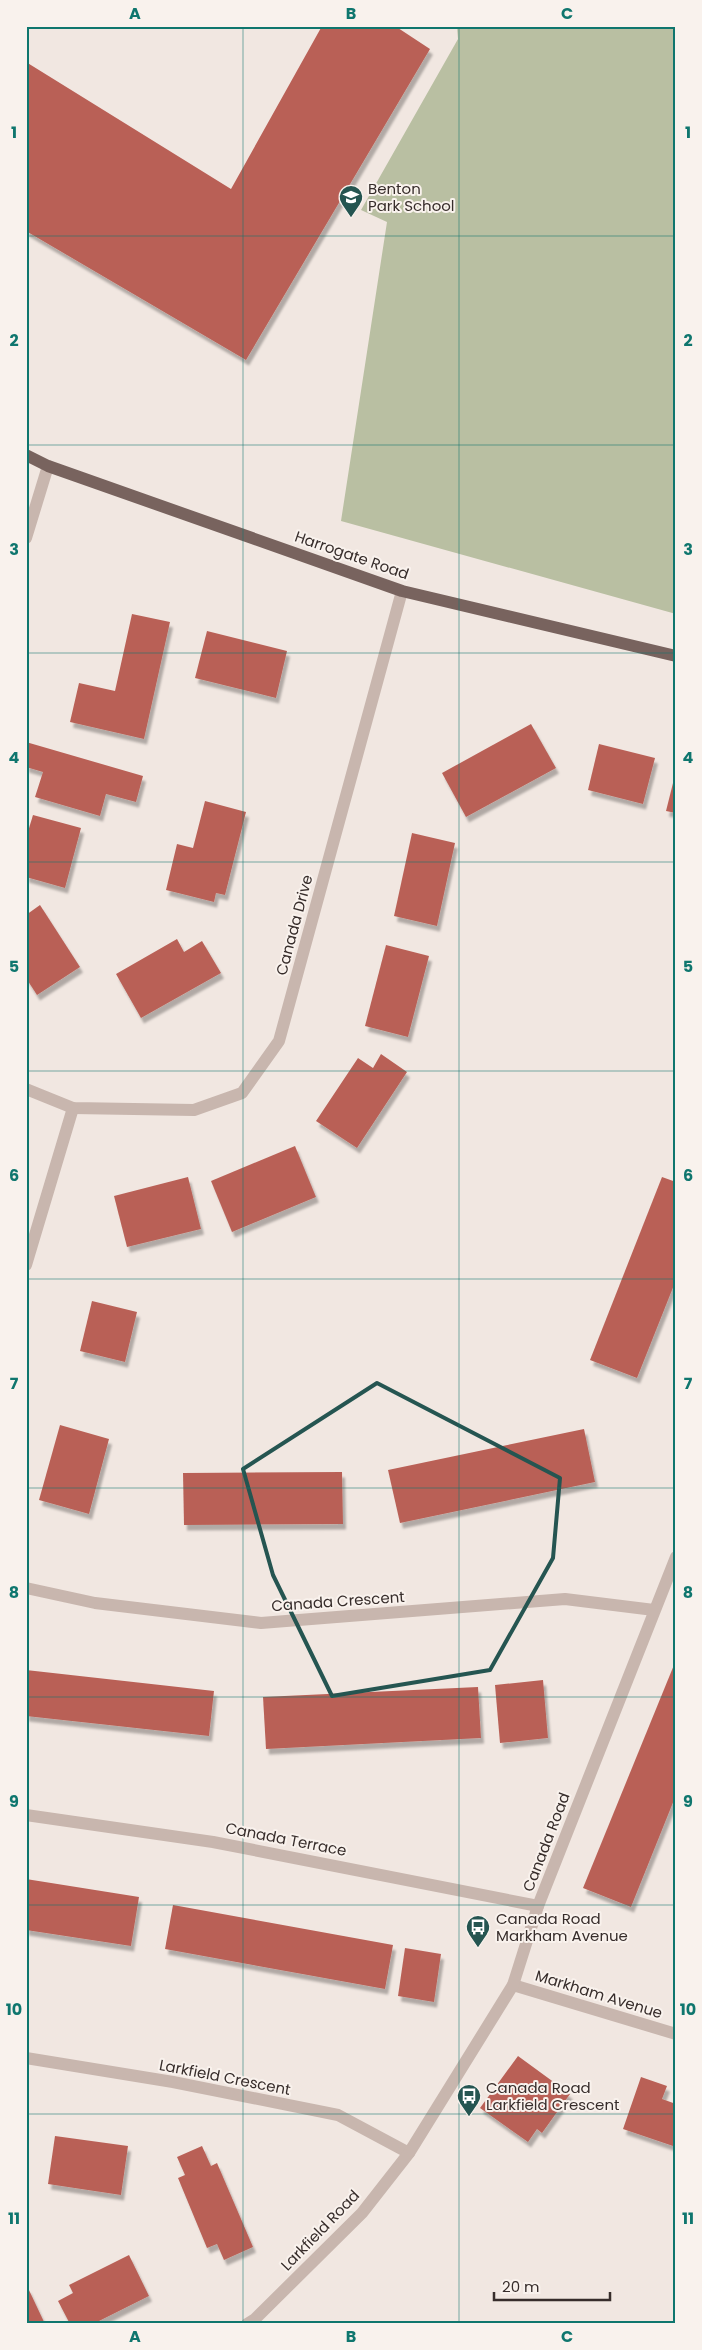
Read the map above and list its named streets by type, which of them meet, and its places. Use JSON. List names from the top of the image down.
{
  "streets": {
    "main road": ["Harrogate Road"],
    "street": [
      "Canada Drive",
      "Canada Crescent",
      "Canada Terrace",
      "Canada Road",
      "Markham Avenue",
      "Larkfield Crescent",
      "Larkfield Road"
    ]
  },
  "crossings": [
    ["Harrogate Road", "Canada Drive"],
    ["Canada Crescent", "Canada Road"],
    ["Canada Terrace", "Canada Road"],
    ["Canada Road", "Markham Avenue"],
    ["Canada Road", "Larkfield Crescent"],
    ["Canada Road", "Larkfield Road"],
    ["Larkfield Crescent", "Larkfield Road"]
  ],
  "places": {
    "school or university": ["Benton Park School"],
    "bus stop": ["Canada Road Markham Avenue", "Canada Road Larkfield Crescent"]
  },
  "scale_bar": "20 m",
  "grid": {
    "columns": ["A", "B", "C"],
    "rows": [
      "1",
      "2",
      "3",
      "4",
      "5",
      "6",
      "7",
      "8",
      "9",
      "10",
      "11"
    ]
  }
}
